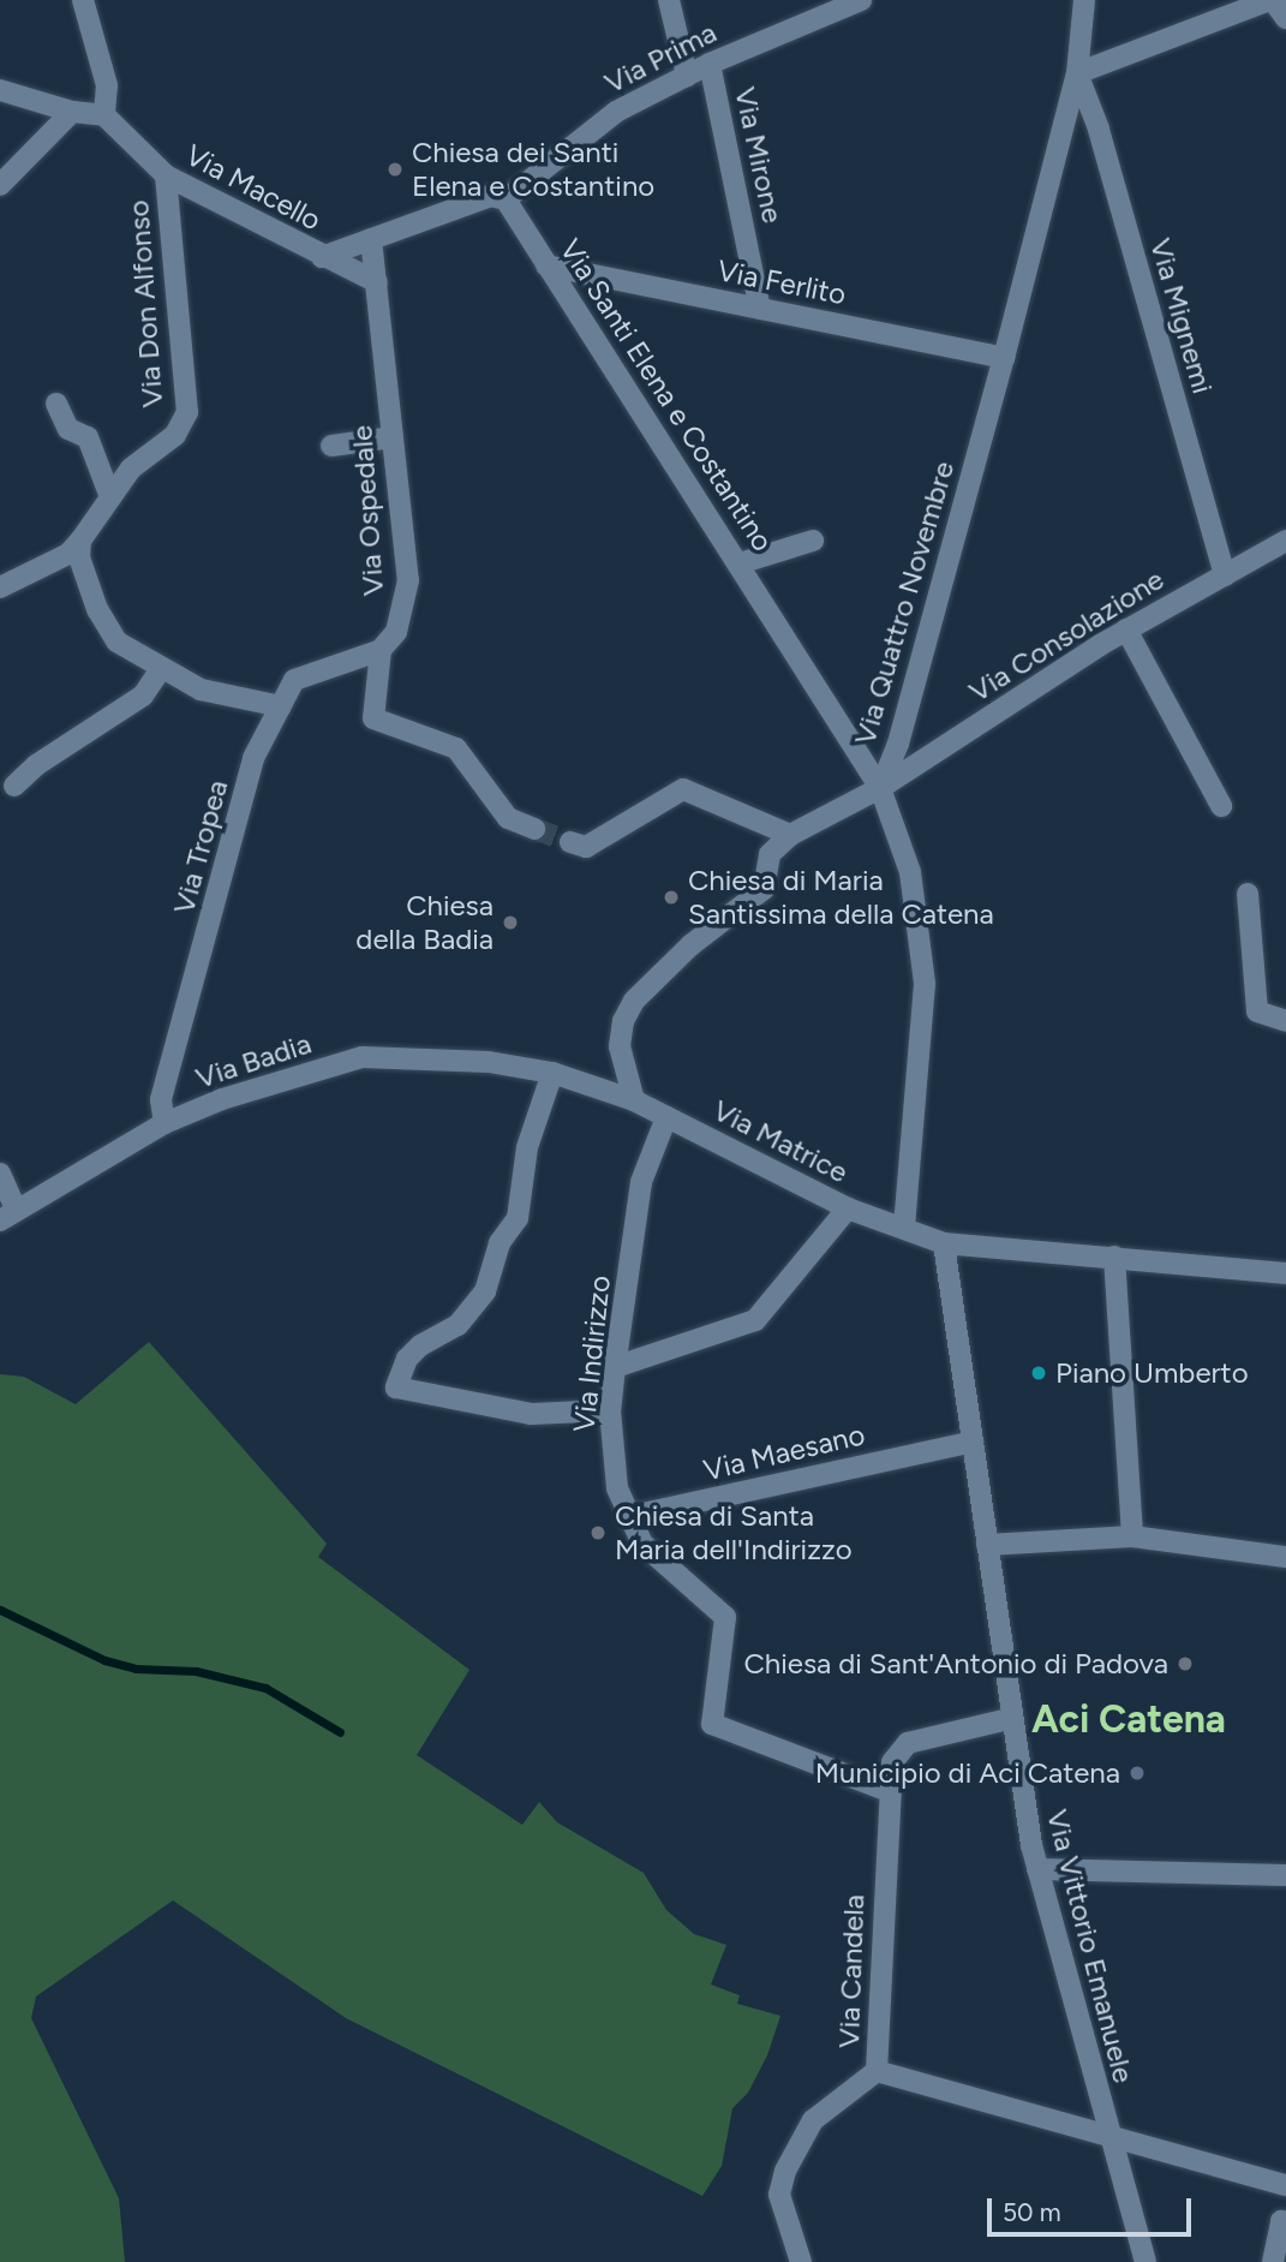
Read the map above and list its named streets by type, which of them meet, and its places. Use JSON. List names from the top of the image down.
{
  "streets": {
    "street": [
      "Via Prima",
      "Via Mirone",
      "Via Macello",
      "Via Ferlito",
      "Via Don Alfonso",
      "Via Mignemi",
      "Via Santi Elena e Costantino",
      "Via Ospedale",
      "Via Quattro Novembre",
      "Via Consolazione",
      "Via Tropea",
      "Via Badia",
      "Via Matrice",
      "Via Indirizzo",
      "Via Maesano",
      "Via Vittorio Emanuele",
      "Via Candela"
    ]
  },
  "crossings": [
    ["Via Prima", "Via Mirone"],
    ["Via Prima", "Via Santi Elena e Costantino"],
    ["Via Mirone", "Via Ferlito"],
    ["Via Macello", "Via Don Alfonso"],
    ["Via Macello", "Via Ospedale"],
    ["Via Ferlito", "Via Santi Elena e Costantino"],
    ["Via Ferlito", "Via Quattro Novembre"],
    ["Via Mignemi", "Via Quattro Novembre"],
    ["Via Mignemi", "Via Consolazione"],
    ["Via Santi Elena e Costantino", "Via Quattro Novembre"],
    ["Via Santi Elena e Costantino", "Via Consolazione"],
    ["Via Ospedale", "Via Tropea"],
    ["Via Quattro Novembre", "Via Consolazione"],
    ["Via Quattro Novembre", "Via Matrice"],
    ["Via Tropea", "Via Badia"],
    ["Via Badia", "Via Matrice"],
    ["Via Matrice", "Via Indirizzo"],
    ["Via Matrice", "Via Vittorio Emanuele"],
    ["Via Indirizzo", "Via Maesano"],
    ["Via Indirizzo", "Via Candela"],
    ["Via Maesano", "Via Vittorio Emanuele"],
    ["Via Vittorio Emanuele", "Via Candela"]
  ],
  "districts": ["Aci Catena"],
  "places": [
    "Chiesa dei Santi Elena e Costantino",
    "Chiesa di Maria Santissima della Catena",
    "Chiesa della Badia",
    "Piano Umberto",
    "Chiesa di Santa Maria dell'Indirizzo",
    "Chiesa di Sant'Antonio di Padova",
    "Municipio di Aci Catena"
  ],
  "scale_bar": "50 m"
}
